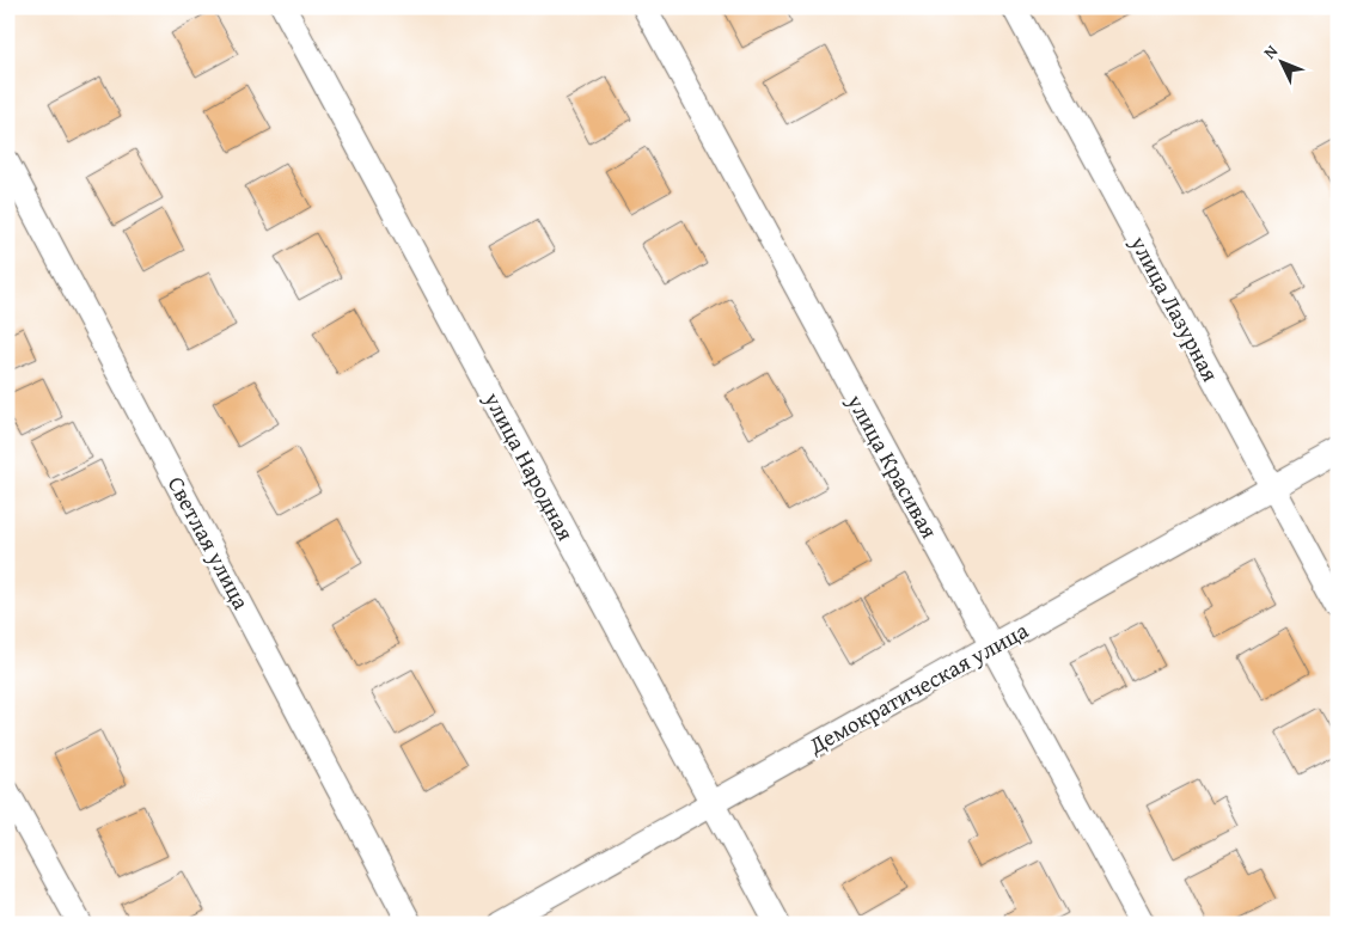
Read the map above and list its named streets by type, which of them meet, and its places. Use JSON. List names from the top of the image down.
{
  "streets": {
    "street": [
      "улица Лазурная",
      "улица Народная",
      "улица Красивая",
      "Светлая улица",
      "Демократическая улица"
    ]
  },
  "crossings": [
    ["улица Лазурная", "Демократическая улица"],
    ["улица Народная", "Демократическая улица"],
    ["улица Красивая", "Демократическая улица"]
  ],
  "north": "top left"
}
